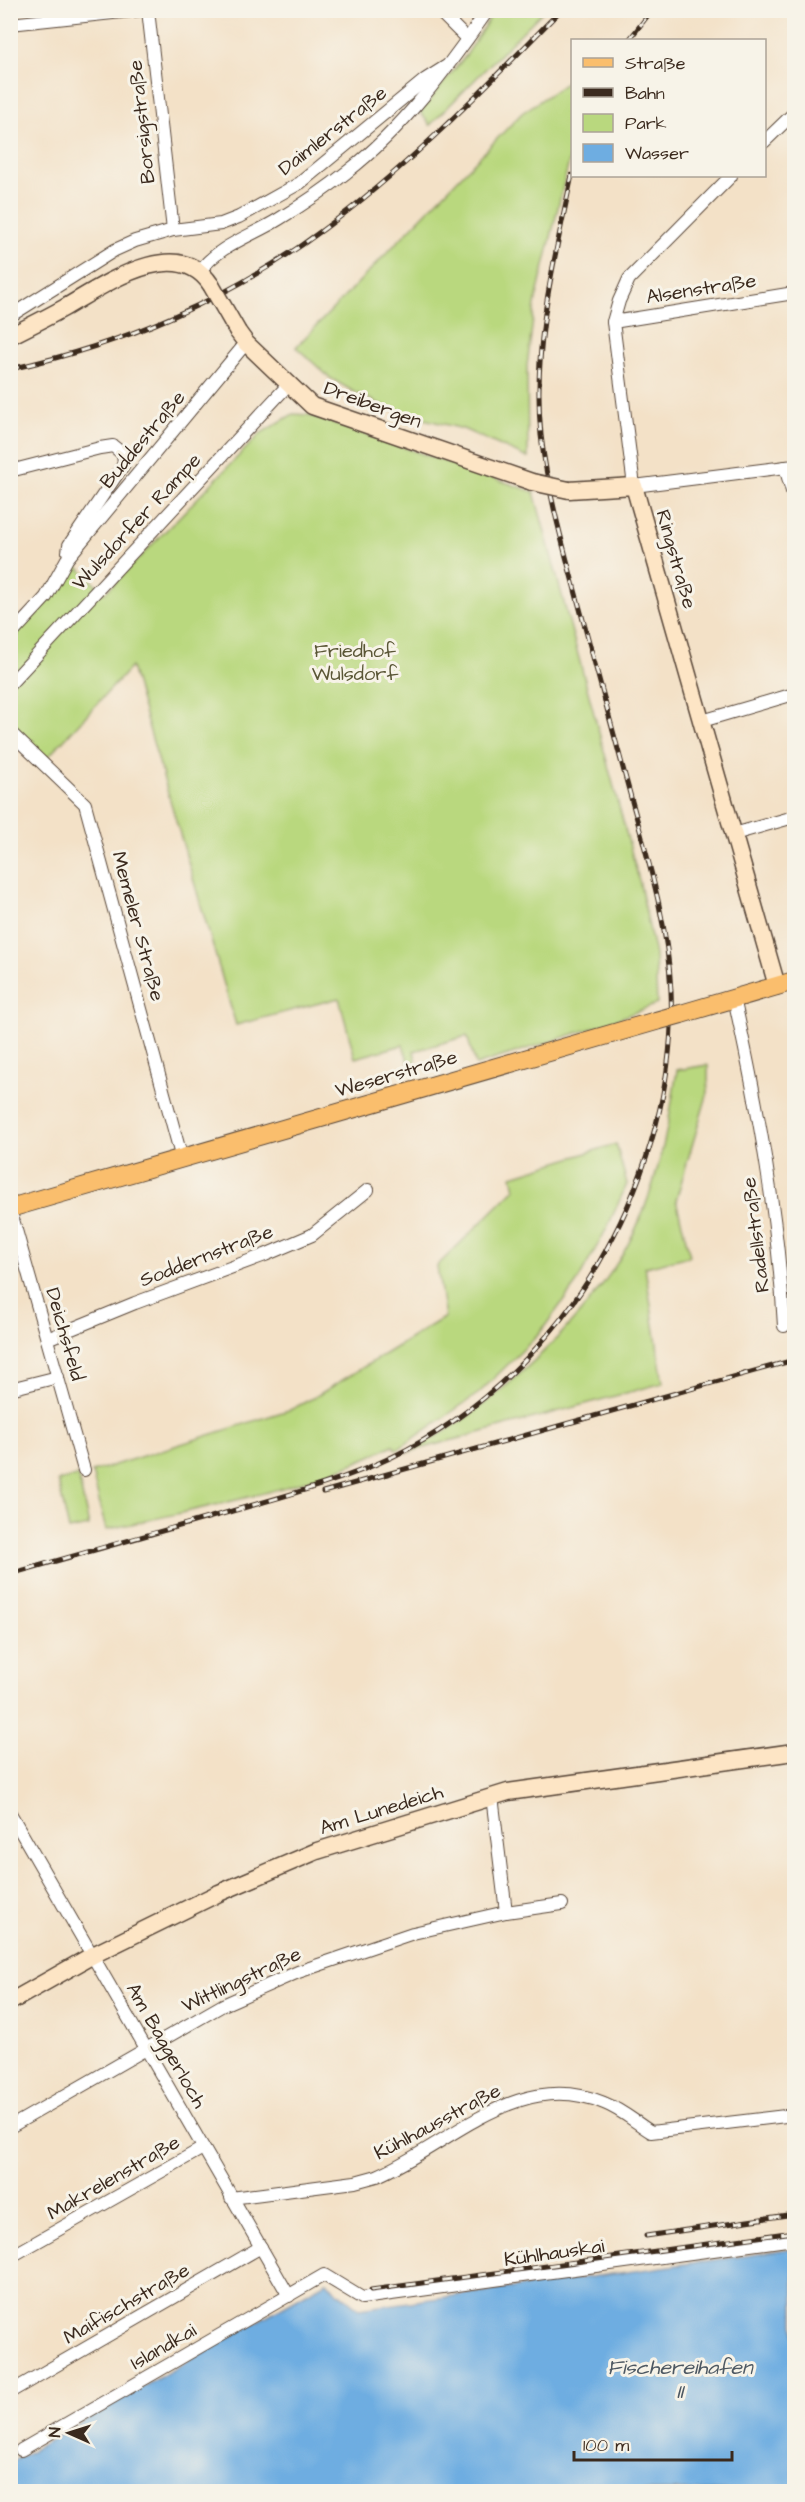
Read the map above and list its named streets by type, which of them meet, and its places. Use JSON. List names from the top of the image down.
{
  "streets": {
    "main road": ["Weserstraße"],
    "street": [
      "Borsigstraße",
      "Daimlerstraße",
      "Alsenstraße",
      "Dreibergen",
      "Buddestraße",
      "Wulsdorfer Rampe",
      "Ringstraße",
      "Memeler Straße",
      "Radellstraße",
      "Soddernstraße",
      "Deichsfeld",
      "Am Lunedeich",
      "Wittlingstraße",
      "Am Baggerloch",
      "Kühlhausstraße",
      "Makrelenstraße",
      "Kühlhauskai",
      "Maifischstraße",
      "Islandkai"
    ]
  },
  "crossings": [
    ["Borsigstraße", "Daimlerstraße"],
    ["Daimlerstraße", "Dreibergen"],
    ["Alsenstraße", "Ringstraße"],
    ["Dreibergen", "Buddestraße"],
    ["Dreibergen", "Wulsdorfer Rampe"],
    ["Dreibergen", "Ringstraße"],
    ["Ringstraße", "Weserstraße"],
    ["Memeler Straße", "Weserstraße"],
    ["Weserstraße", "Radellstraße"],
    ["Weserstraße", "Deichsfeld"],
    ["Soddernstraße", "Deichsfeld"],
    ["Am Lunedeich", "Am Baggerloch"],
    ["Wittlingstraße", "Am Baggerloch"],
    ["Am Baggerloch", "Kühlhausstraße"],
    ["Am Baggerloch", "Makrelenstraße"],
    ["Am Baggerloch", "Maifischstraße"],
    ["Am Baggerloch", "Islandkai"],
    ["Kühlhauskai", "Islandkai"]
  ],
  "water": ["Fischereihafen II"],
  "parks": ["Friedhof Wulsdorf"],
  "legend": [
    "Straße",
    "Bahn",
    "Park",
    "Wasser"
  ],
  "scale_bar": "100 m",
  "north": "left"
}
